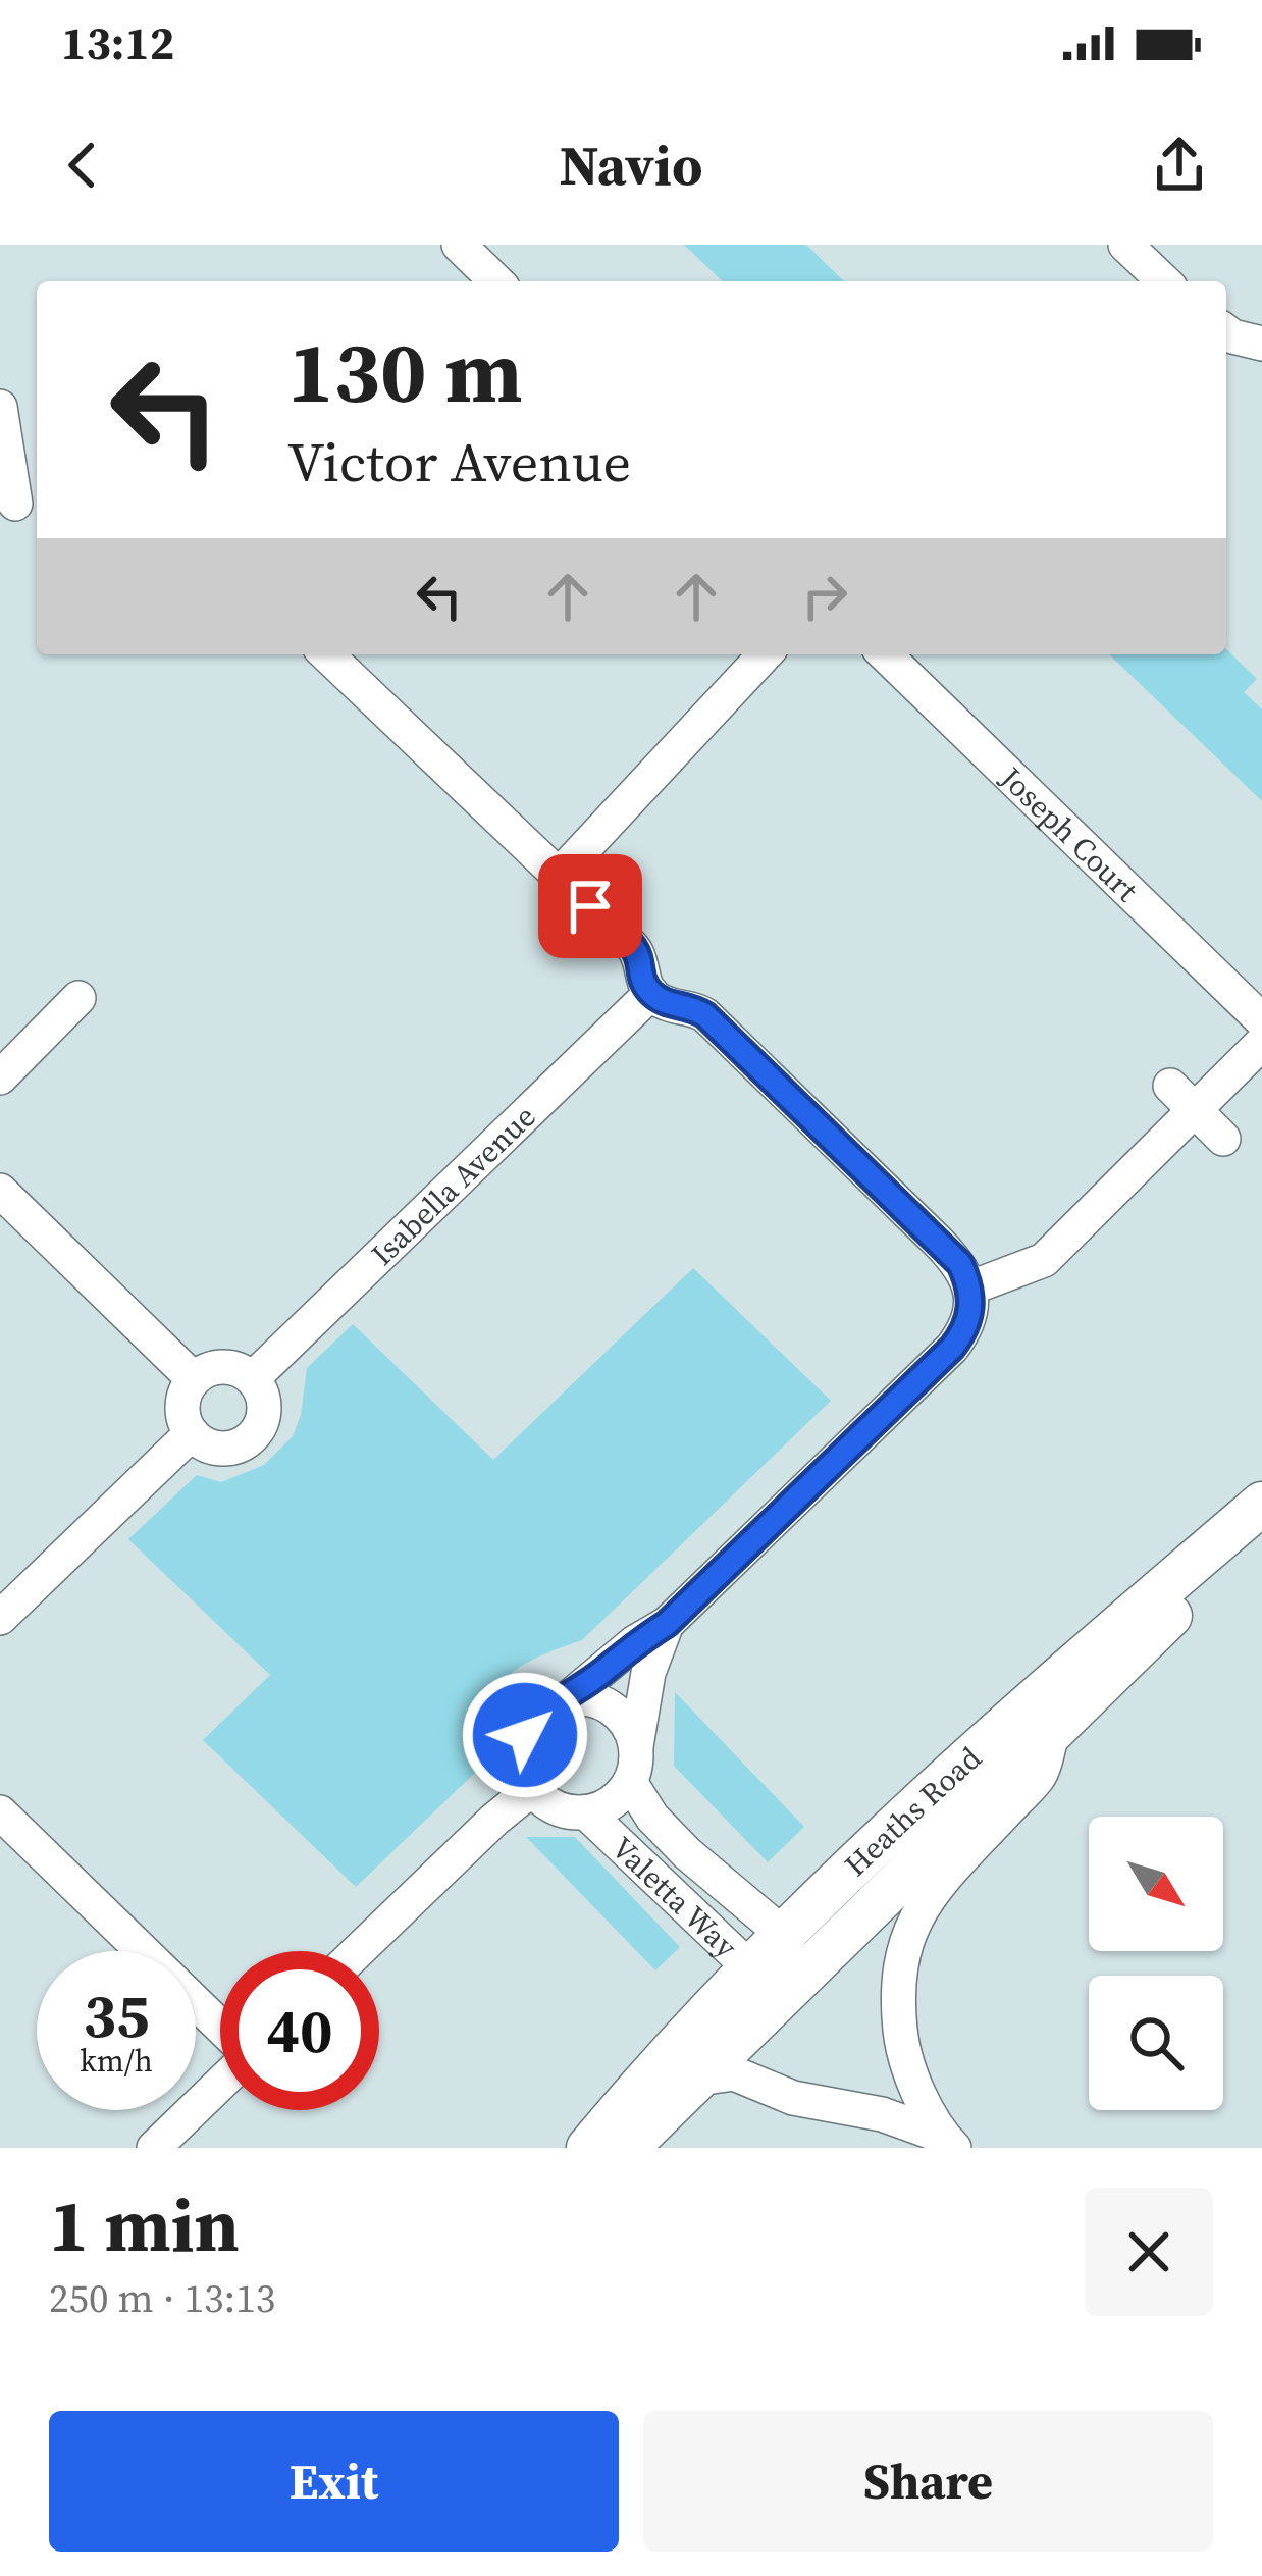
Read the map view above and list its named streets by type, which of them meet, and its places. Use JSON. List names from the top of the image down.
{
  "streets": {
    "main road": ["Heaths Road"],
    "street": ["Joseph Court", "Isabella Avenue", "Valetta Way"]
  },
  "crossings": [
    ["Heaths Road", "Valetta Way"]
  ],
  "north": "bottom right",
  "page": {
    "status": "13:12",
    "header": "Navio",
    "turn": ["130 m", "Victor Avenue"],
    "speed": "35 km/h",
    "limit": "40",
    "heading": ["1 min", "250 m · 13:13"],
    "buttons": ["Exit", "Share"]
  }
}
